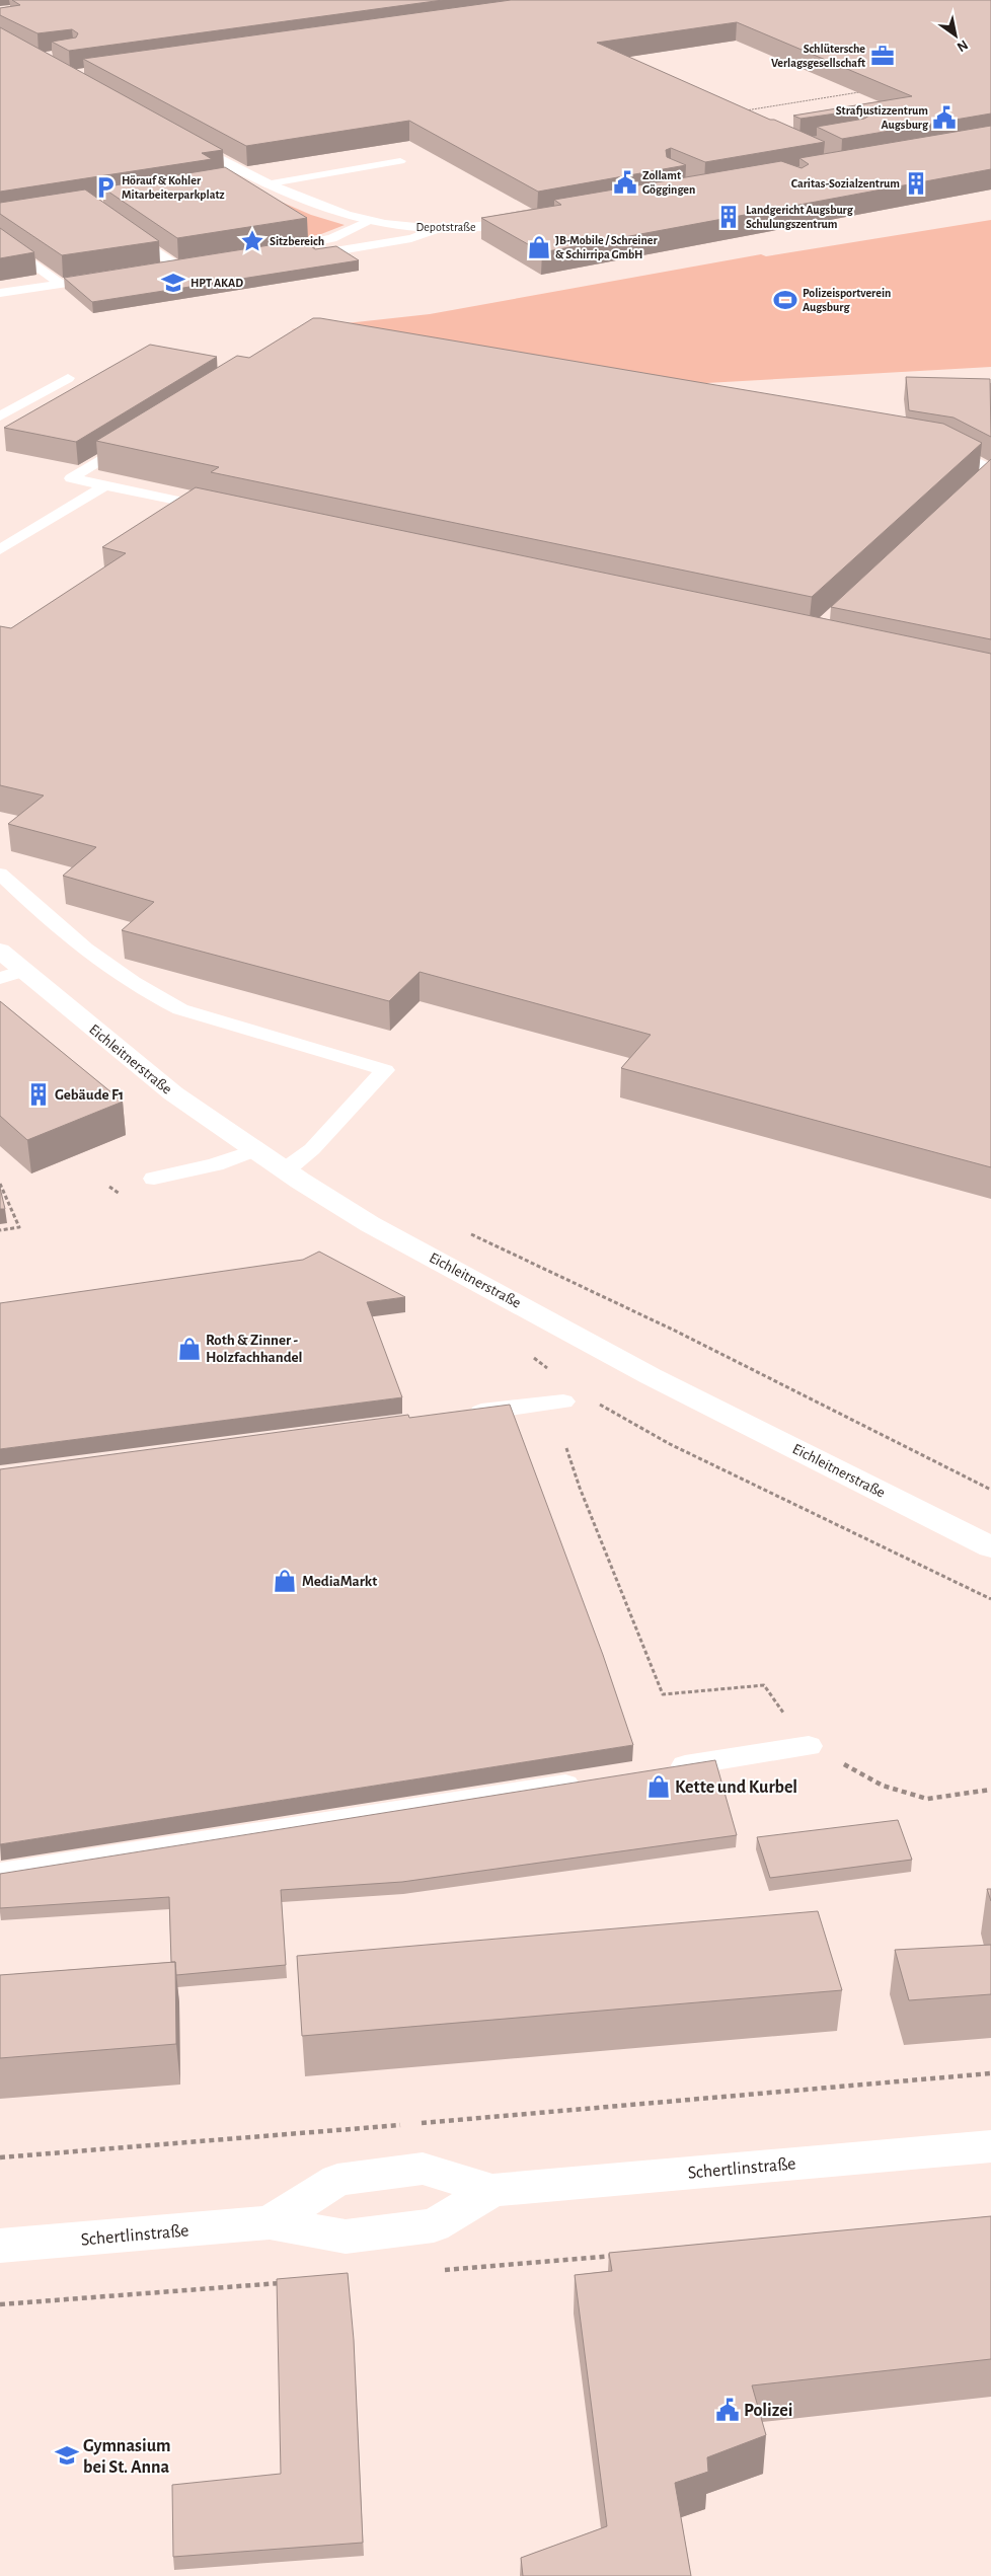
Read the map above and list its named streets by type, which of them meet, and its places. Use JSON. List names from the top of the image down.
{
  "streets": {
    "street": ["Depotstraße", "Eichleitnerstraße", "Schertlinstraße"]
  },
  "places": {
    "office": ["Schlütersche Verlagsgesellschaft"],
    "public building": ["Strafjustizzentrum Augsburg", "Zollamt Göggingen", "Polizei"],
    "building": ["Caritas-Sozialzentrum", "Landgericht Augsburg Schulungszentrum", "Gebäude F1"],
    "parking": ["Hörauf & Kohler Mitarbeiterparkplatz"],
    "place": ["Sitzbereich"],
    "shop": [
      "JB-Mobile / Schreiner & Schirripa GmbH",
      "Roth & Zinner - Holzfachhandel",
      "MediaMarkt",
      "Kette und Kurbel"
    ],
    "school or university": ["HPT AKAD", "Gymnasium bei St. Anna"],
    "sports": ["Polizeisportverein Augsburg"]
  },
  "north": "bottom right"
}
